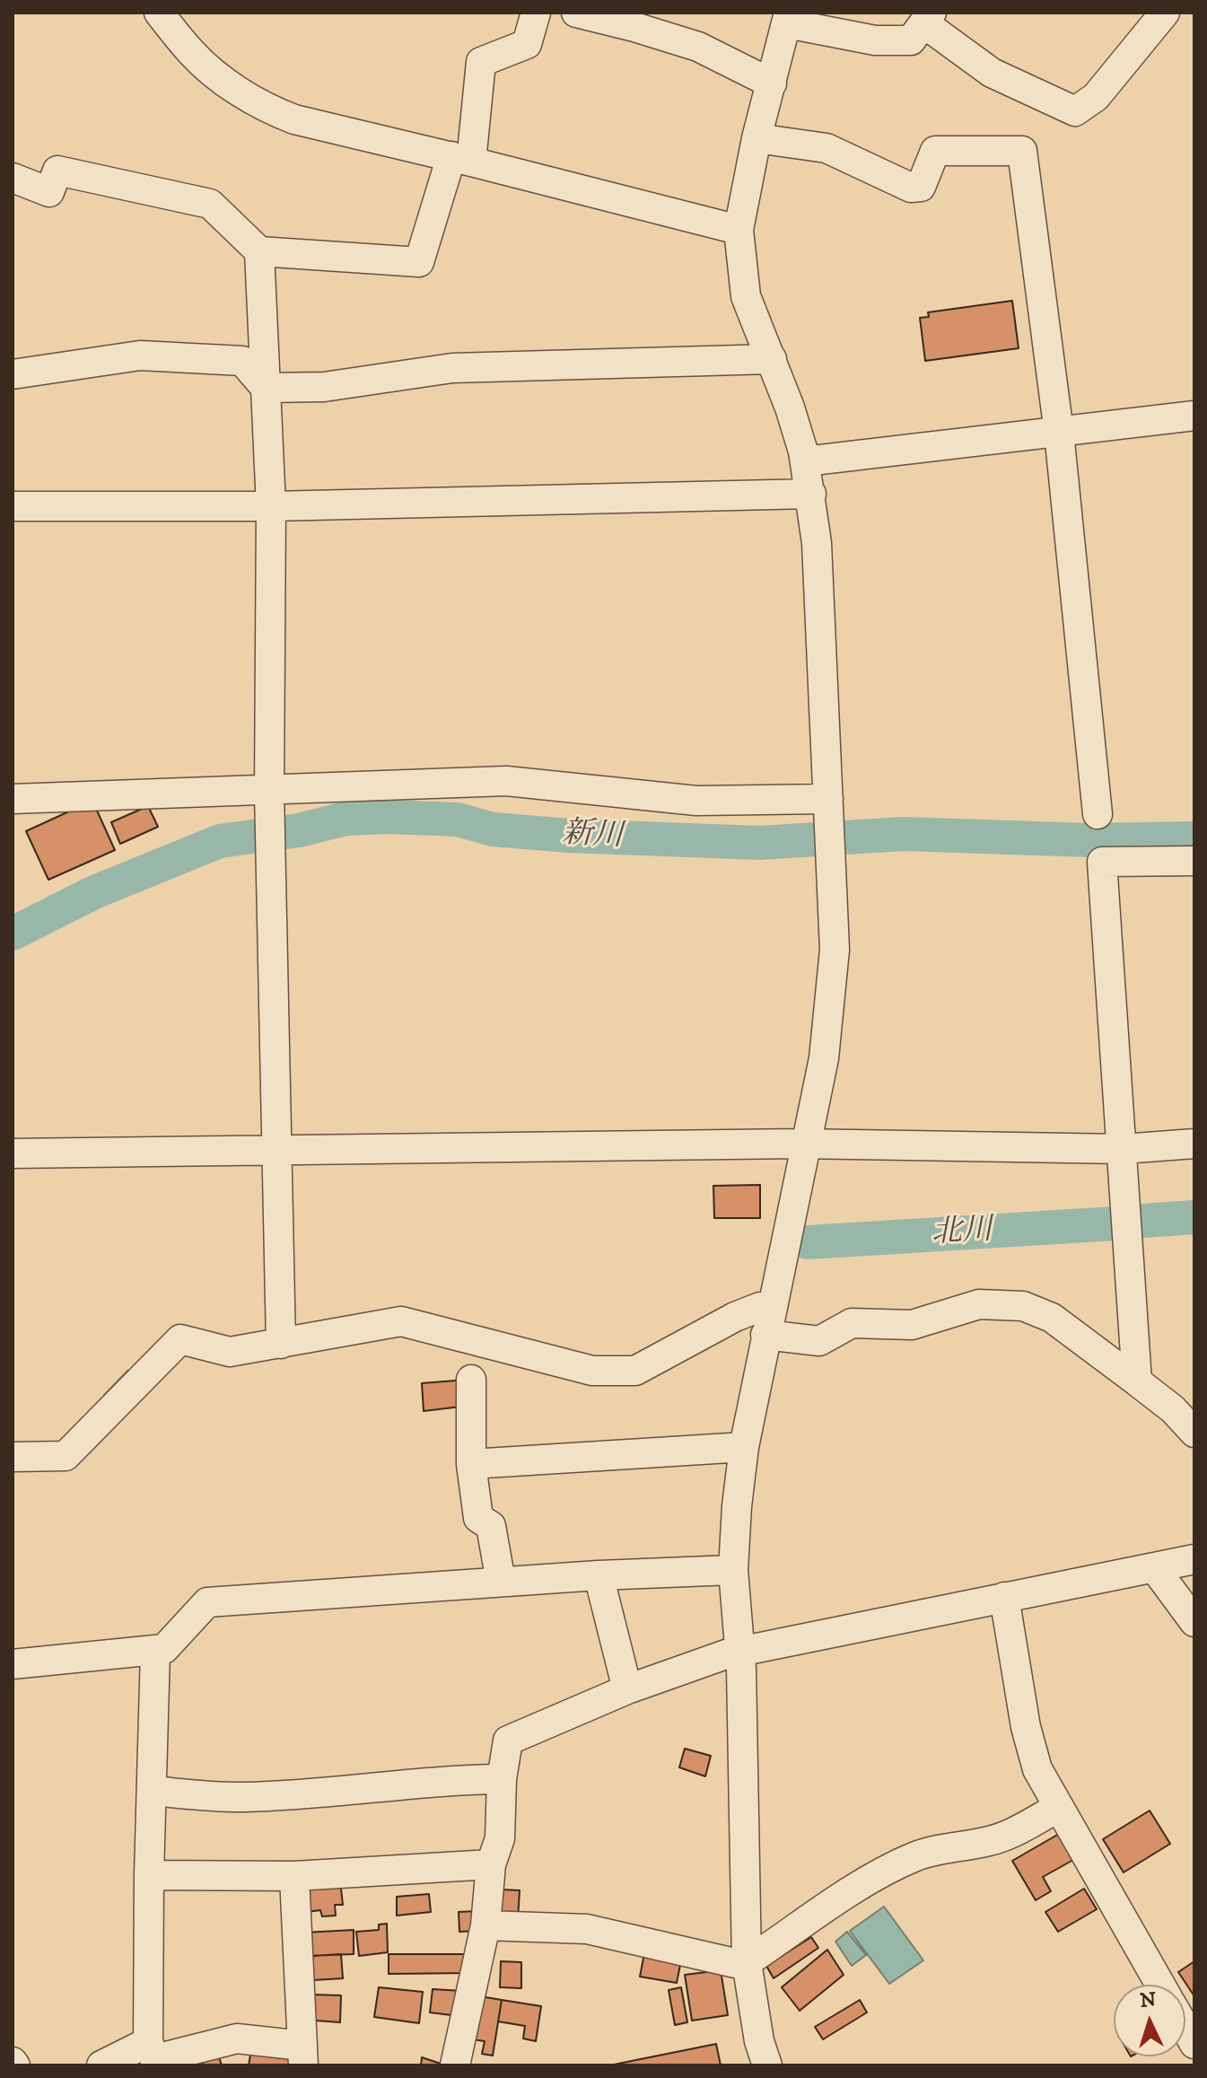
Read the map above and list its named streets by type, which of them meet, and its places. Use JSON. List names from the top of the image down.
{
  "water": ["新川", "北川"],
  "north": "top"
}
